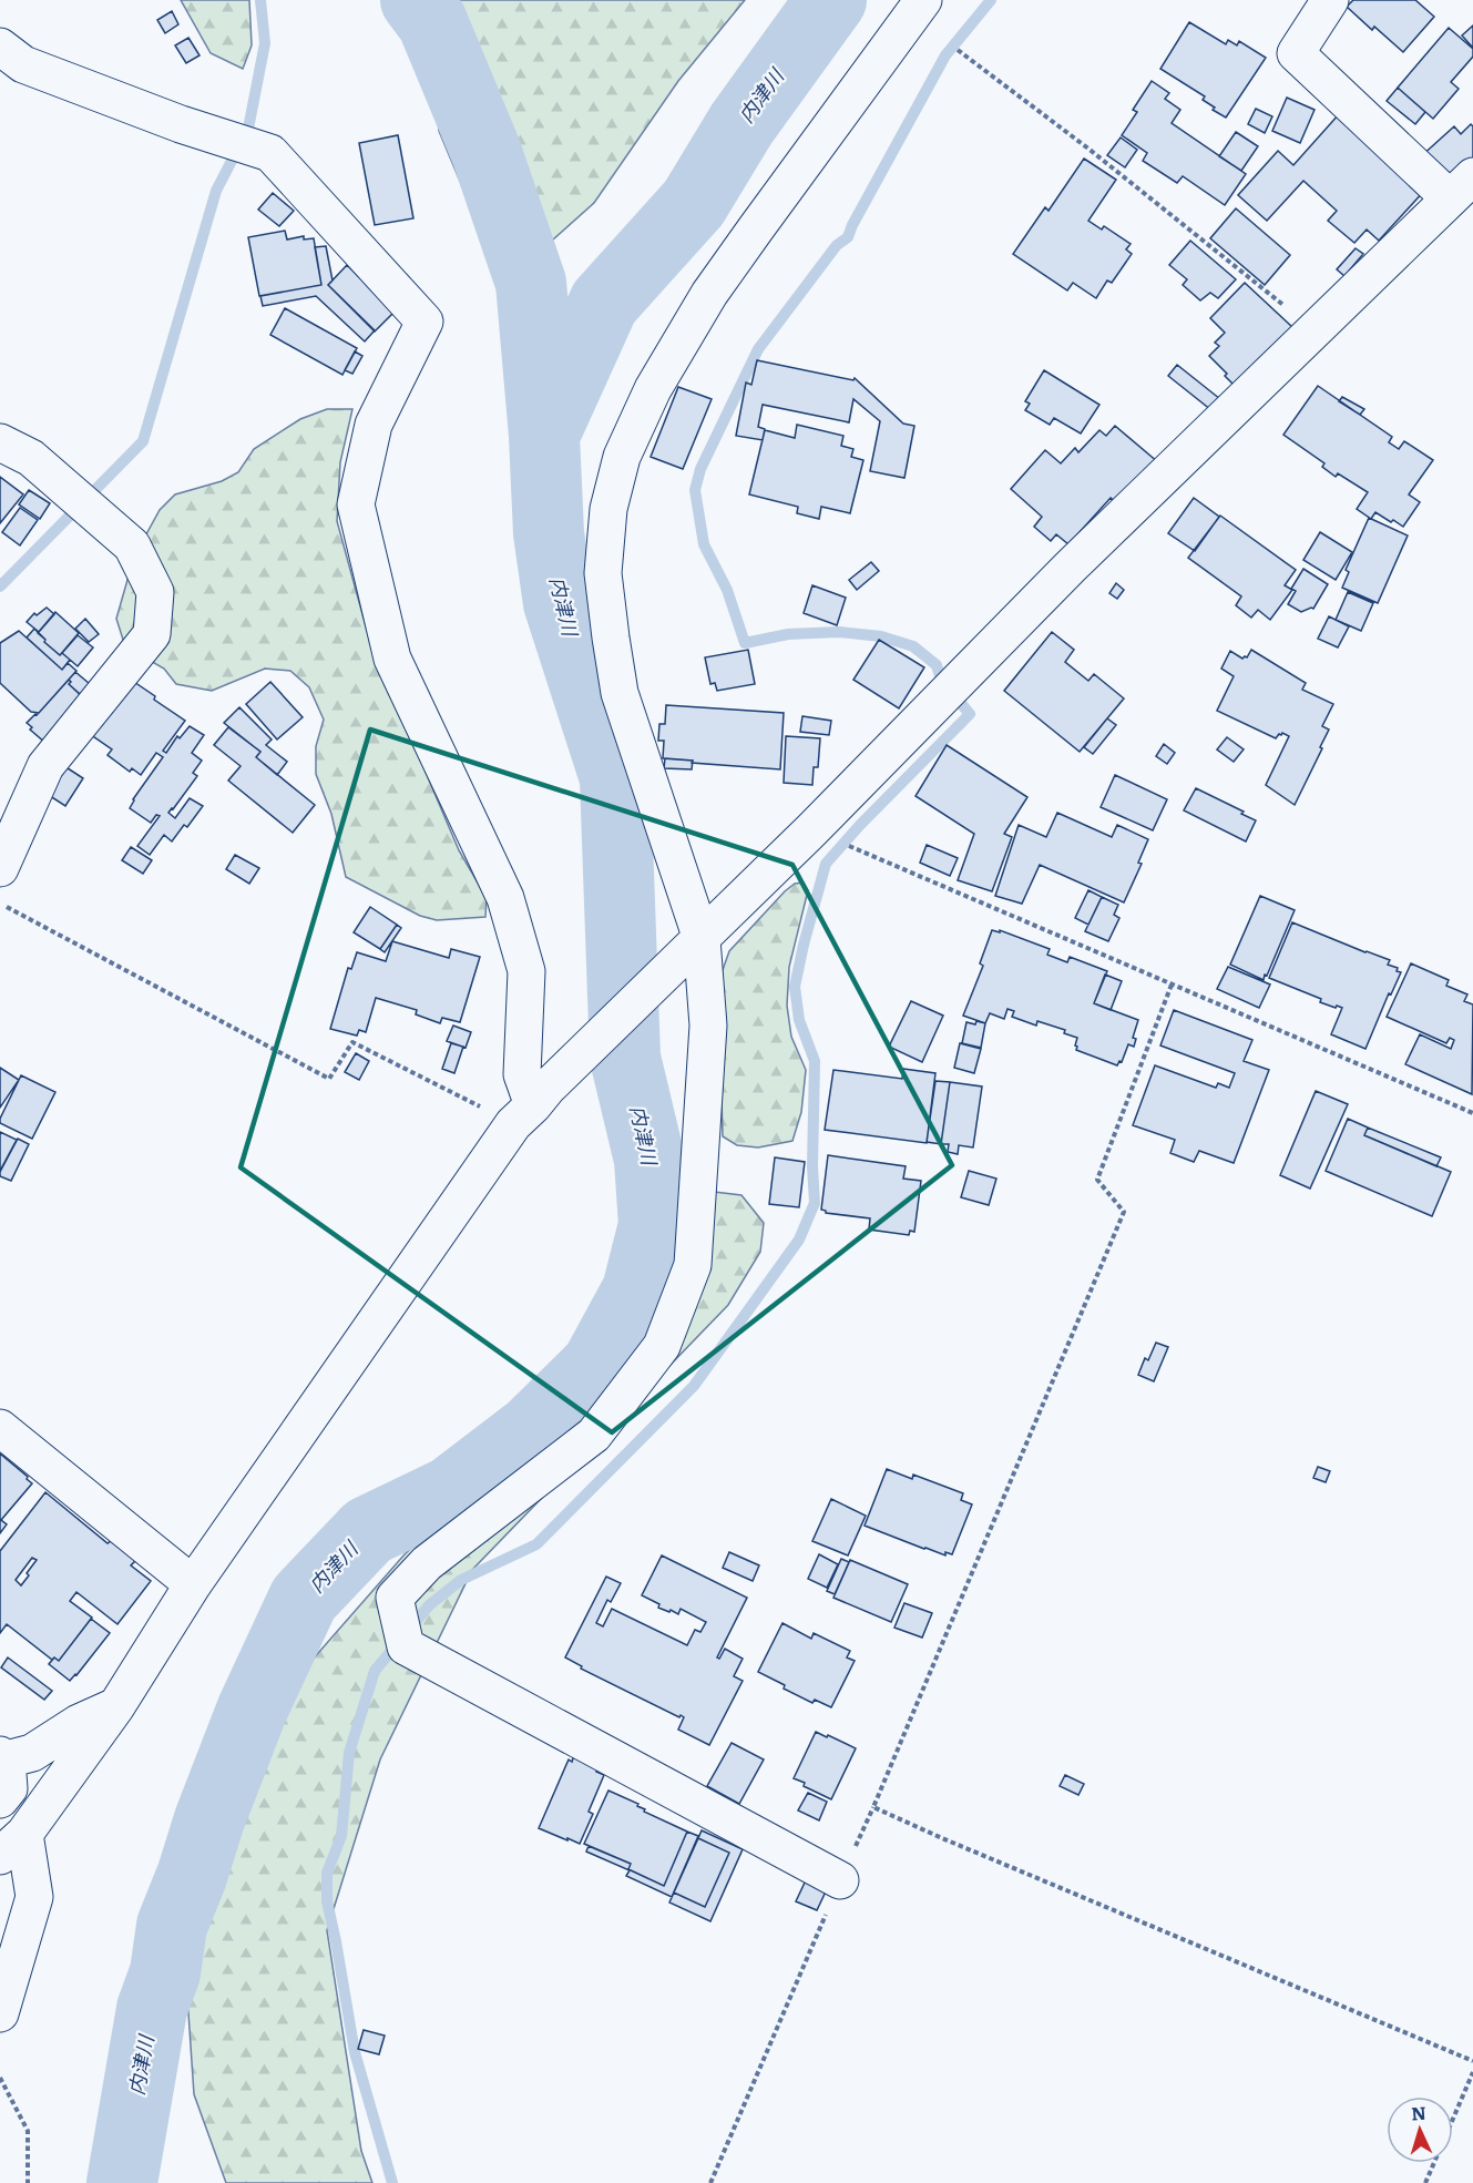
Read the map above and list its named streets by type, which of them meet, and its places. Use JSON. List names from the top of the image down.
{
  "water": ["内津川"],
  "north": "top"
}
